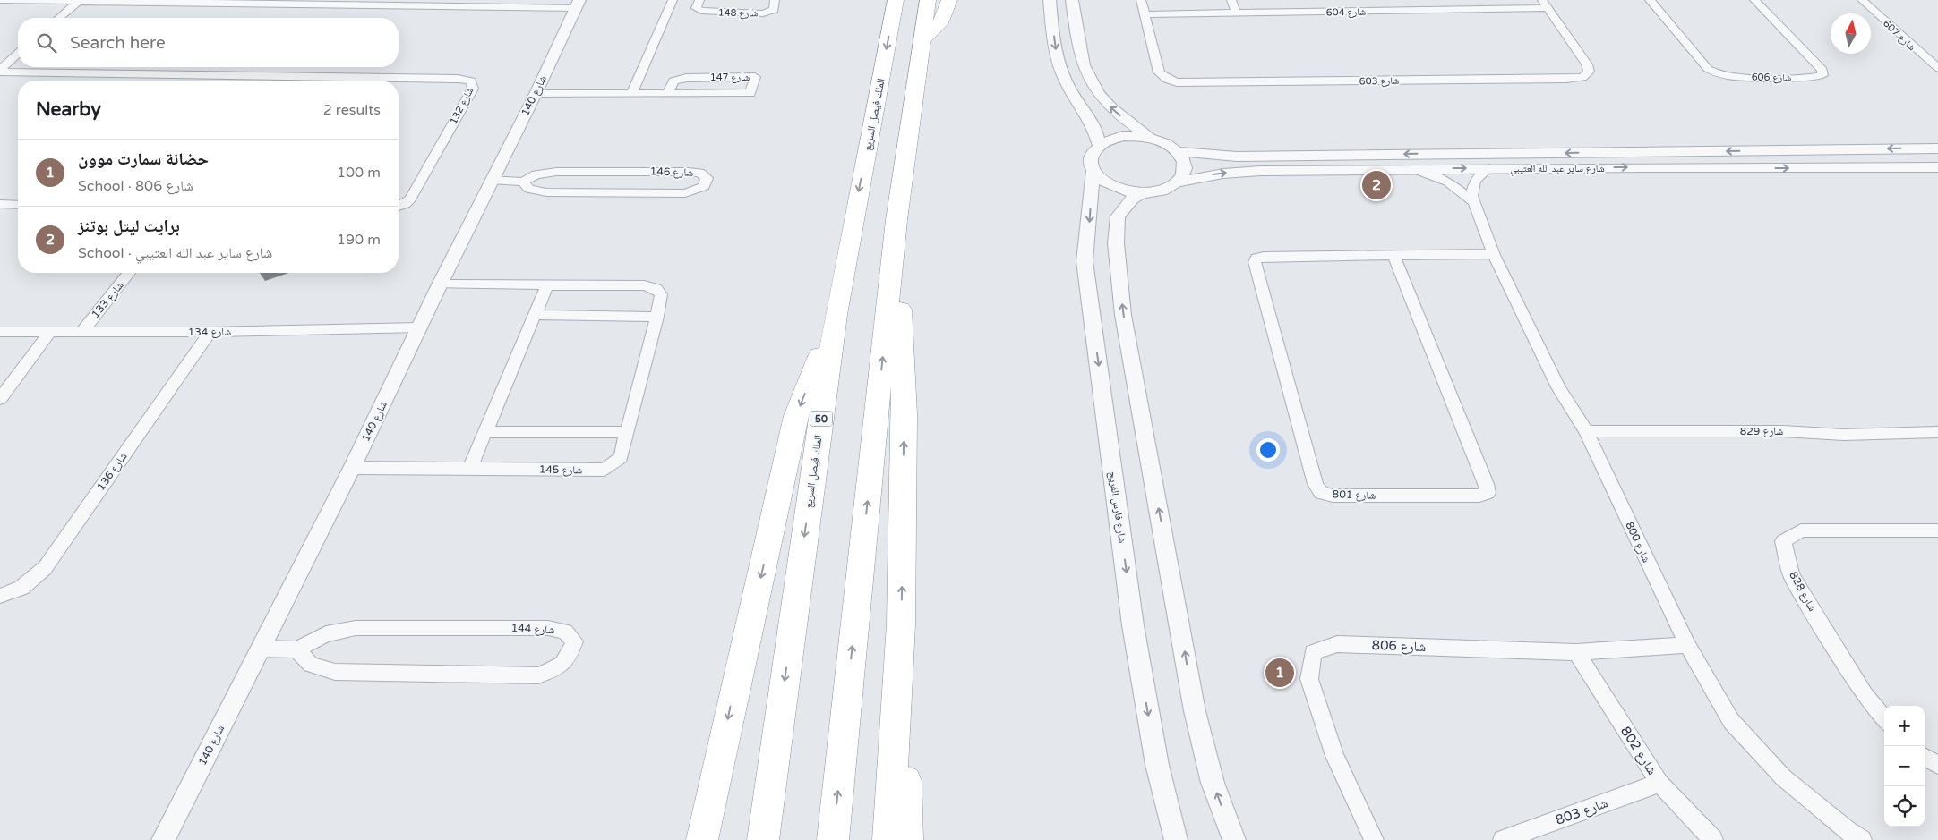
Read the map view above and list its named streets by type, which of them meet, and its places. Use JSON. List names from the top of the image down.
{
  "streets": {
    "highway": ["الملك فيصل السريع", "50"],
    "street": [
      "شارع 604",
      "شارع 148",
      "شارع 607",
      "شارع 147",
      "شارع 606",
      "شارع 603",
      "شارع 140",
      "شارع 132",
      "شارع ساير عبد الله العتيبي",
      "شارع 146",
      "شارع 133",
      "شارع 134",
      "شارع 829",
      "شارع 145",
      "شارع 136",
      "شارع 801",
      "شارع فارس الفريح",
      "شارع 800",
      "شارع 828",
      "شارع 144",
      "شارع 806",
      "شارع 802",
      "شارع 803"
    ]
  },
  "crossings": [
    ["شارع 604", "شارع 603"],
    ["شارع 147", "شارع 140"],
    ["شارع 140", "شارع 146"],
    ["شارع 140", "شارع 134"],
    ["شارع 140", "شارع 145"],
    ["شارع 140", "شارع 144"],
    ["شارع ساير عبد الله العتيبي", "شارع فارس الفريح"],
    ["شارع ساير عبد الله العتيبي", "شارع 800"],
    ["شارع 133", "شارع 134"],
    ["شارع 134", "شارع 136"],
    ["شارع 829", "شارع 800"],
    ["شارع 801", "شارع 800"],
    ["شارع 800", "شارع 806"],
    ["شارع 806", "شارع 802"],
    ["شارع 802", "شارع 803"]
  ],
  "north": "top",
  "page": {
    "search": "Search here",
    "heading": ["Nearby", "2 results"],
    "list": [
      {
        "mark": "1",
        "name": "حضانة سمارت موون",
        "note": "School · شارع 806",
        "value": "100 m"
      },
      {
        "mark": "2",
        "name": "برايت ليتل بوتنز",
        "note": "School · شارع ساير عبد الله العتيبي",
        "value": "190 m"
      }
    ],
    "pins": ["2", "1"],
    "map_buttons": ["+", "−"]
  }
}
